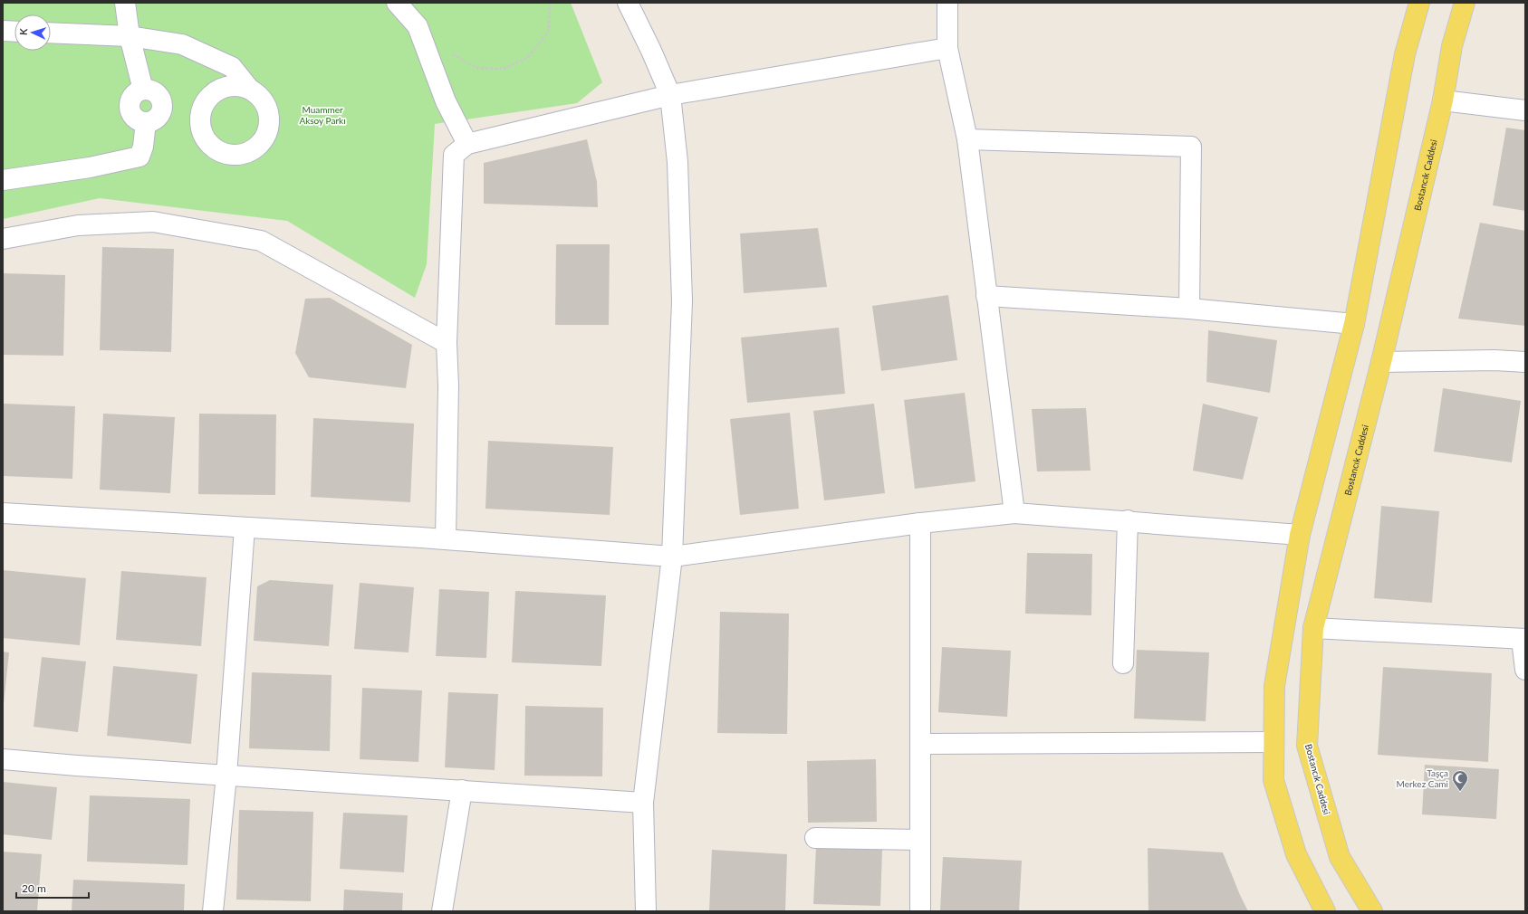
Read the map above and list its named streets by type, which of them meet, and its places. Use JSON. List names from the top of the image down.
{
  "streets": {
    "main road": ["Bostancık Caddesi"]
  },
  "parks": ["Muammer Aksoy Parkı"],
  "places": {
    "mosque": ["Taşça Merkez Cami"]
  },
  "scale_bar": "20 m",
  "north": "left"
}
